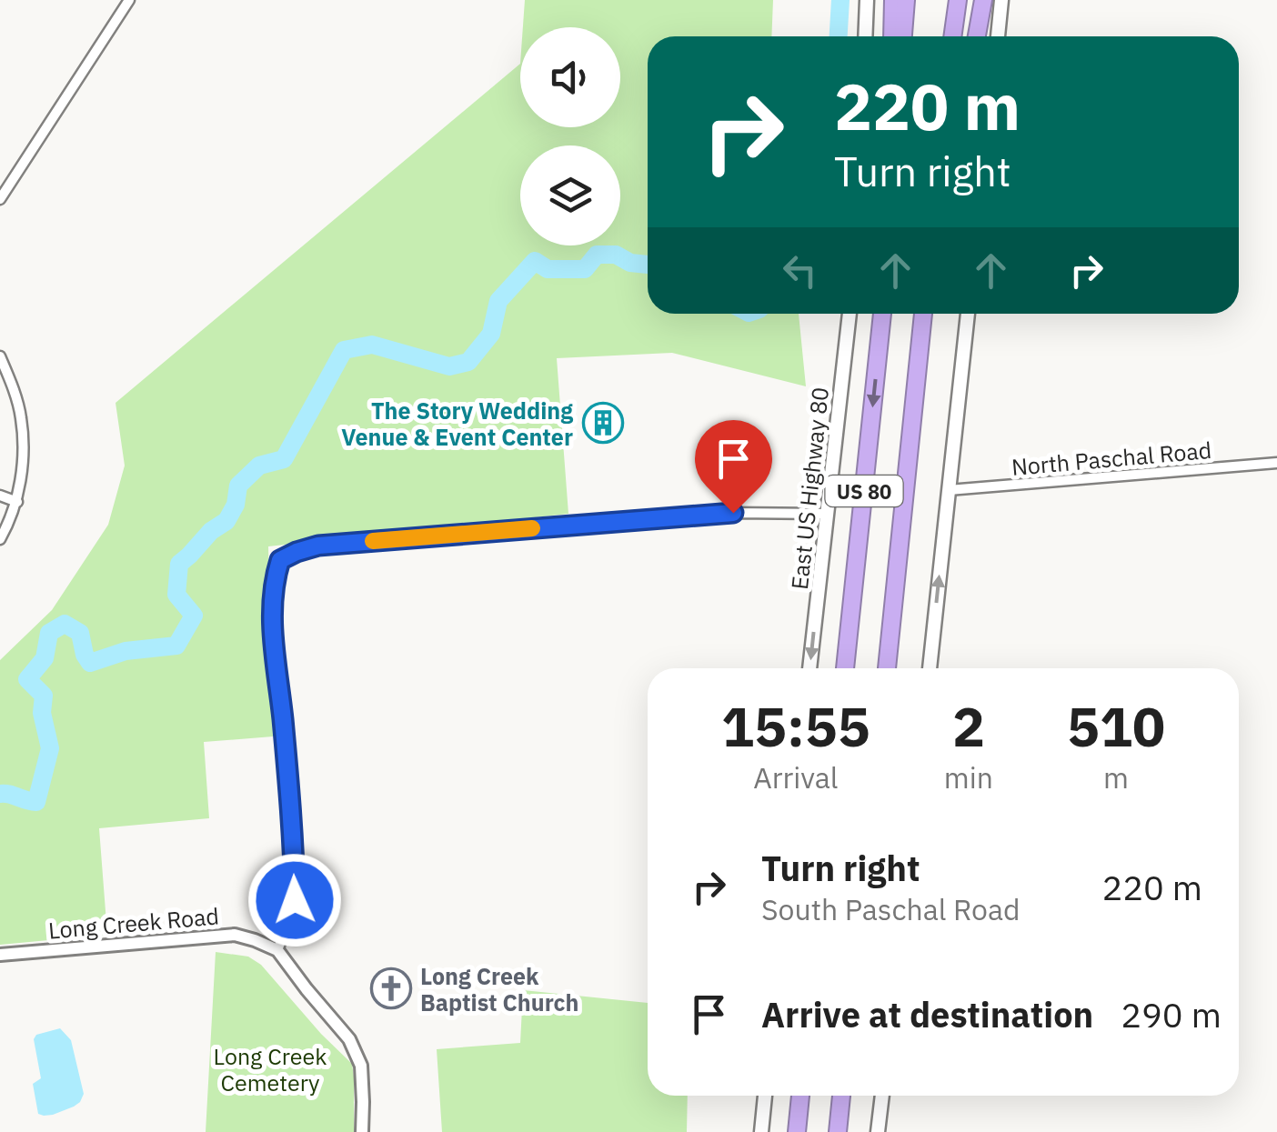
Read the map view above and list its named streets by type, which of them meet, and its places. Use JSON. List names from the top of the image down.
{
  "streets": {
    "highway": ["US 80"],
    "main road": ["East US Highway 80"],
    "street": ["North Paschal Road", "Long Creek Road"]
  },
  "one_way": ["East US Highway 80"],
  "parks": ["Long Creek Cemetery"],
  "places": {
    "building": ["The Story Wedding Venue & Event Center"],
    "church": ["Long Creek Baptist Church"]
  },
  "page": {
    "turn": ["220 m", "Turn right"],
    "eta": [
      "15:55",
      "Arrival",
      "2",
      "min",
      "510",
      "m"
    ],
    "list": [
      {
        "name": "Turn right",
        "note": "South Paschal Road",
        "value": "220 m"
      },
      {
        "name": "Arrive at destination",
        "value": "290 m"
      }
    ]
  }
}
